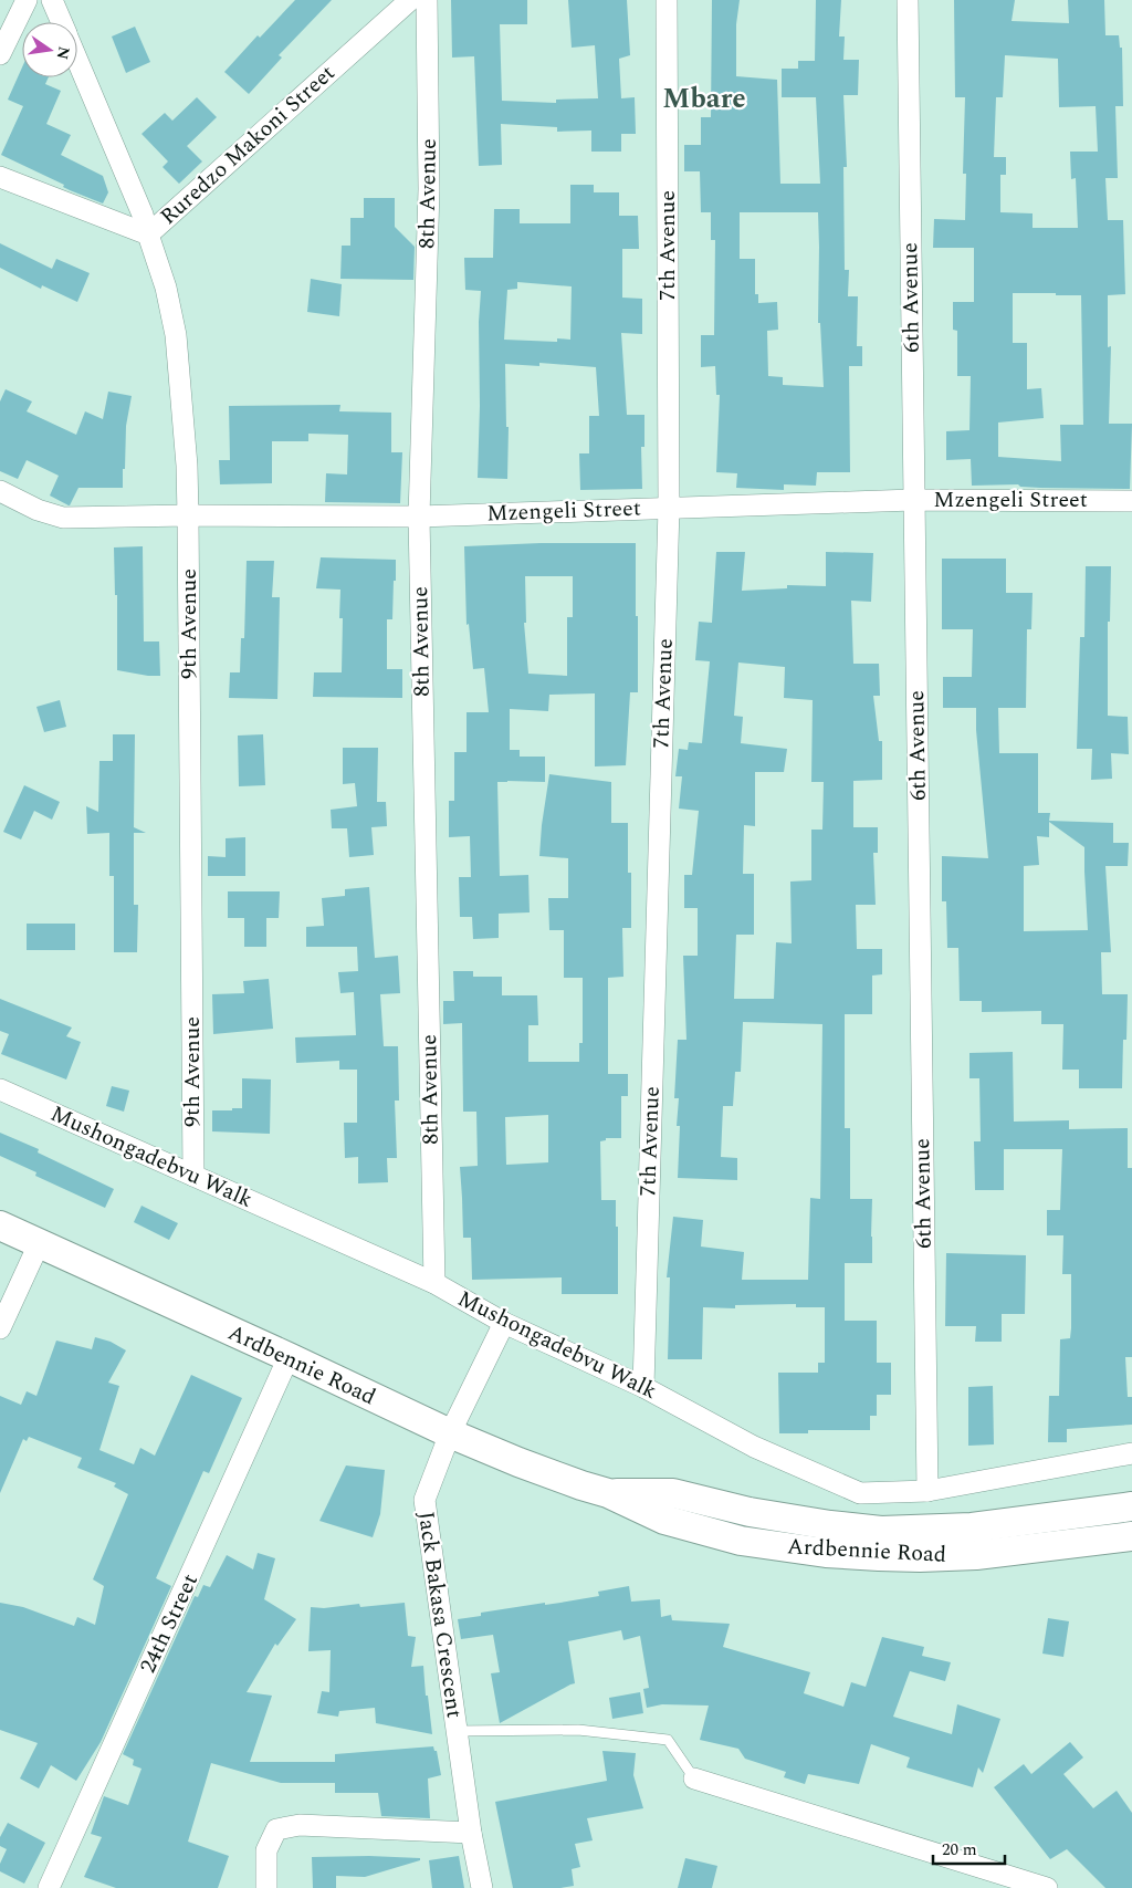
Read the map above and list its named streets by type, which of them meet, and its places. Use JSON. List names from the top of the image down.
{
  "streets": {
    "main road": ["Ardbennie Road"],
    "street": [
      "Ruredzo Makoni Street",
      "8th Avenue",
      "7th Avenue",
      "6th Avenue",
      "Mzengeli Street",
      "9th Avenue",
      "Mushongadebvu Walk",
      "Jack Bakasa Crescent",
      "24th Street"
    ]
  },
  "crossings": [
    ["Ruredzo Makoni Street", "9th Avenue"],
    ["8th Avenue", "Mzengeli Street"],
    ["8th Avenue", "Mushongadebvu Walk"],
    ["7th Avenue", "Mzengeli Street"],
    ["7th Avenue", "Mushongadebvu Walk"],
    ["6th Avenue", "Mzengeli Street"],
    ["6th Avenue", "Mushongadebvu Walk"],
    ["Mzengeli Street", "9th Avenue"],
    ["9th Avenue", "Mushongadebvu Walk"],
    ["Mushongadebvu Walk", "Jack Bakasa Crescent"],
    ["Ardbennie Road", "Jack Bakasa Crescent"],
    ["Ardbennie Road", "24th Street"]
  ],
  "districts": ["Mbare"],
  "scale_bar": "20 m",
  "north": "right"
}
